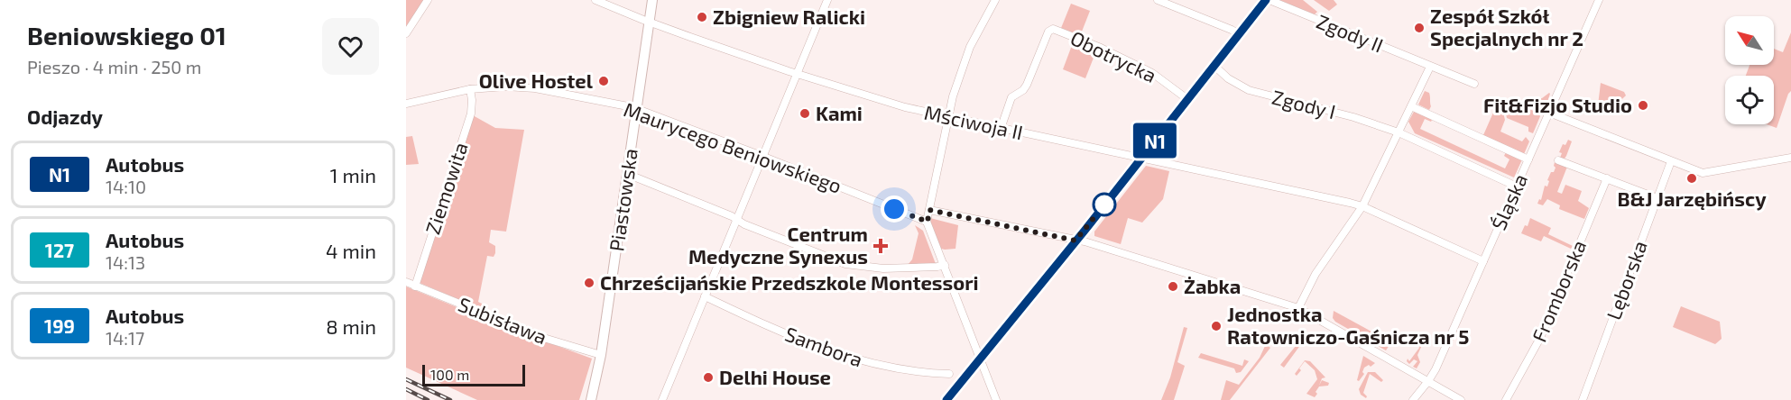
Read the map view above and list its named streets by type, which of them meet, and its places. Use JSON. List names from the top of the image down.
{
  "streets": {
    "street": [
      "Zgody II",
      "Obotrycka",
      "Zgody I",
      "Mściwoja II",
      "Maurycego Beniowskiego",
      "Ziemowita",
      "Piastowska",
      "Śląska",
      "Lęborska",
      "Fromborska",
      "Subisława",
      "Sambora"
    ]
  },
  "crossings": [
    ["Obotrycka", "Mściwoja II"],
    ["Zgody I", "Śląska"],
    ["Mściwoja II", "Piastowska"],
    ["Mściwoja II", "Śląska"],
    ["Maurycego Beniowskiego", "Ziemowita"],
    ["Maurycego Beniowskiego", "Piastowska"],
    ["Ziemowita", "Subisława"],
    ["Piastowska", "Subisława"]
  ],
  "places": {
    "other": [
      "Zbigniew Ralicki",
      "Zespół Szkół Specjalnych nr 2",
      "Olive Hostel",
      "Fit&Fizjo Studio",
      "Kami",
      "B&J Jarzębińscy",
      "Chrześcijańskie Przedszkole Montessori",
      "Żabka",
      "Jednostka Ratowniczo-Gaśnicza nr 5",
      "Delhi House"
    ],
    "health": ["Centrum Medyczne Synexus"]
  },
  "lines": ["bus line N1"],
  "scale_bar": "100 m",
  "north": "top left",
  "page": {
    "heading": [
      ["Beniowskiego 01", "Pieszo · 4 min · 250 m"],
      "Odjazdy"
    ],
    "on_map": "N1",
    "list": [
      {
        "mark": "N1",
        "name": "Autobus",
        "note": "14:10",
        "value": "1 min"
      },
      {
        "mark": "127",
        "name": "Autobus",
        "note": "14:13",
        "value": "4 min"
      },
      {
        "mark": "199",
        "name": "Autobus",
        "note": "14:17",
        "value": "8 min"
      }
    ],
    "scale": "100 m"
  }
}
